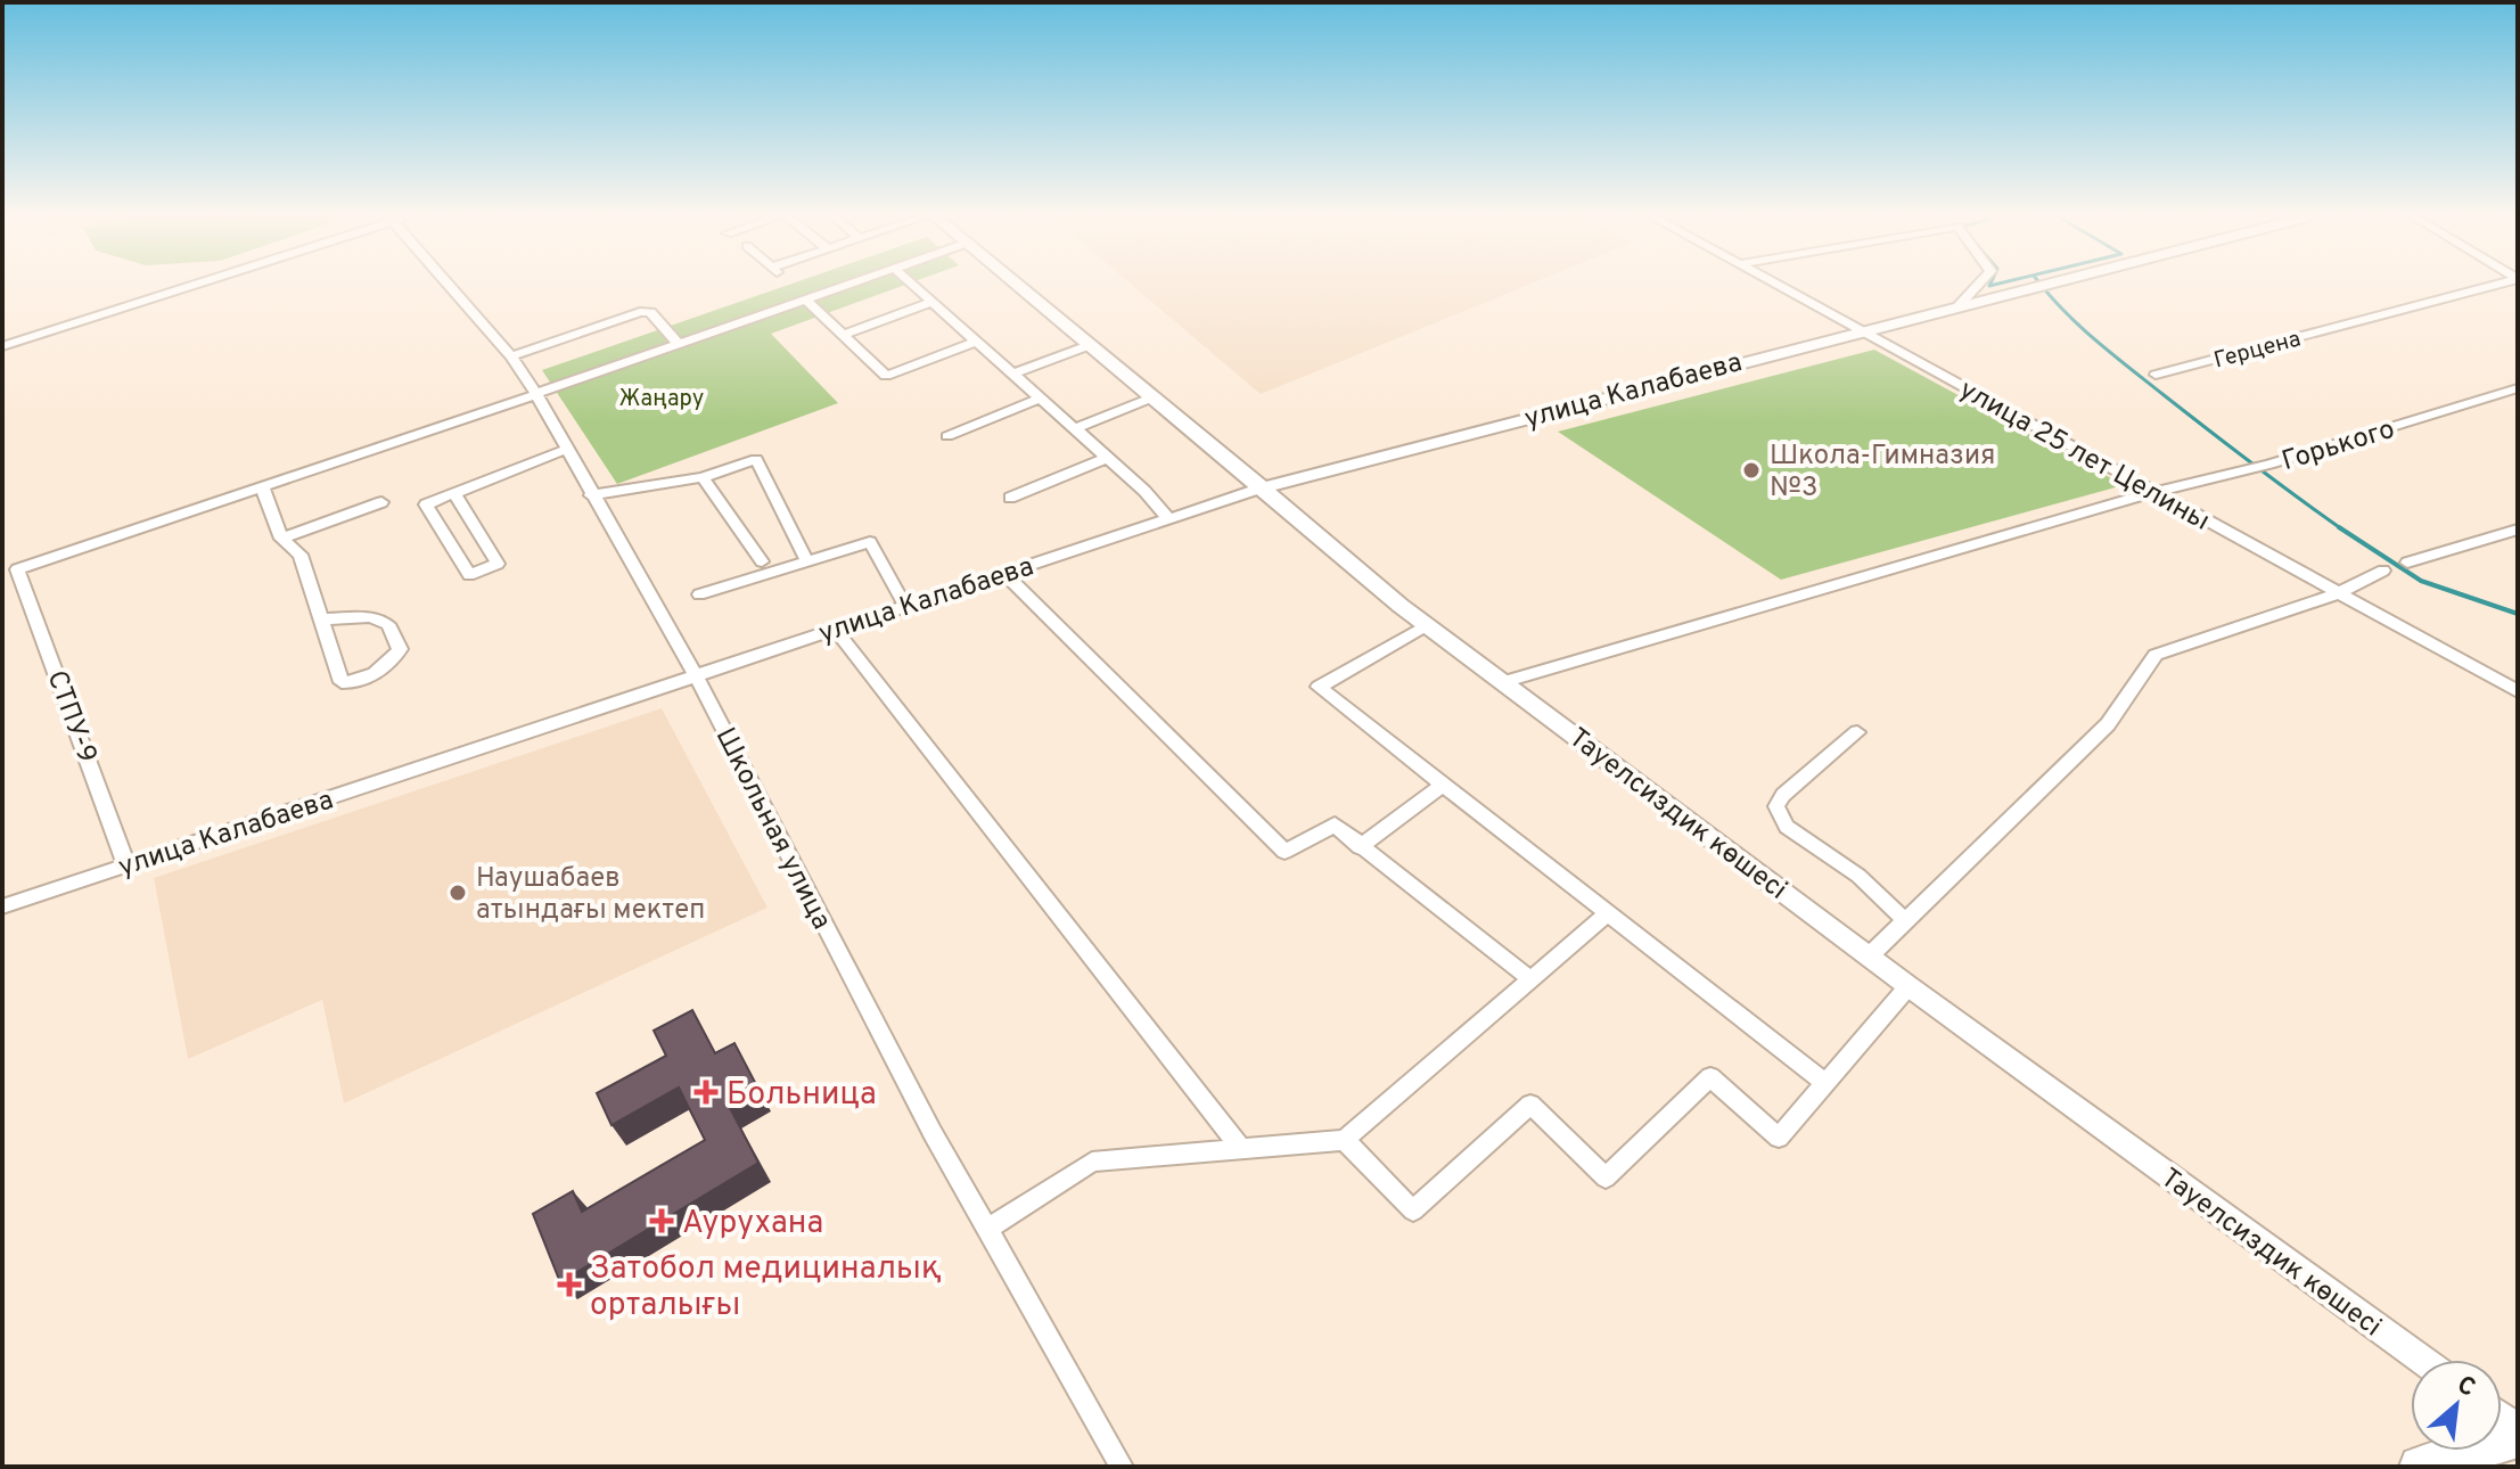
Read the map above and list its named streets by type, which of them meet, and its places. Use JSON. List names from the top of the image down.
{
  "streets": {
    "street": [
      "Герцена",
      "улица Калабаева",
      "Горького",
      "улица 25 лет Целины",
      "СТПУ-9",
      "Тауелсиздик көшесі",
      "Школьная улица"
    ]
  },
  "crossings": [
    ["улица Калабаева", "улица 25 лет Целины"],
    ["улица Калабаева", "СТПУ-9"],
    ["улица Калабаева", "Тауелсиздик көшесі"],
    ["улица Калабаева", "Школьная улица"],
    ["Горького", "улица 25 лет Целины"],
    ["Горького", "Тауелсиздик көшесі"]
  ],
  "parks": ["Жаңару"],
  "places": {
    "other": ["Школа-Гимназия №3", "Наушабаев атындағы мектеп"],
    "health": ["Больница", "Аурухана", "Затобол медициналық орталығы"]
  },
  "north": "top right"
}
